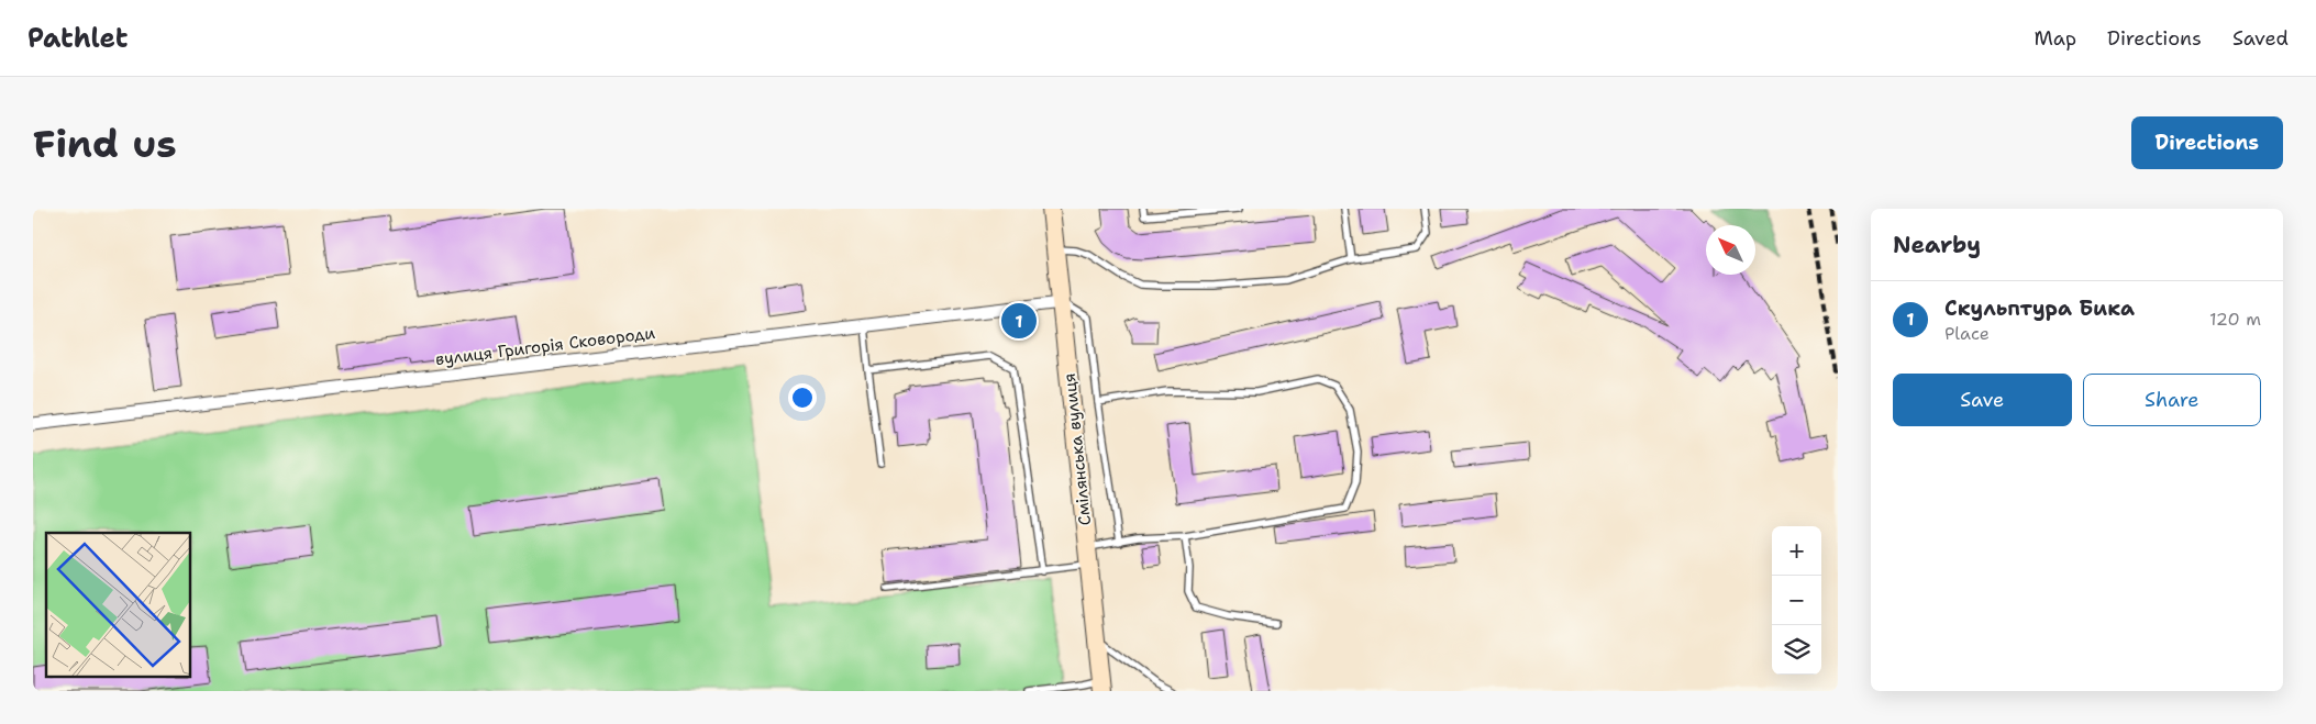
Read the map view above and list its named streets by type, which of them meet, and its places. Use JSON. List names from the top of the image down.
{
  "streets": {
    "main road": ["Смілянська вулиця"],
    "street": ["вулиця Григорія Сковороди"]
  },
  "crossings": [
    ["вулиця Григорія Сковороди", "Смілянська вулиця"]
  ],
  "north": "top left",
  "page": {
    "header": "Pathlet",
    "nav": ["Map", "Directions", "Saved"],
    "buttons": [
      "Directions",
      ["Save", "Share"]
    ],
    "title": "Find us",
    "heading": "Nearby",
    "list": [
      {
        "mark": "1",
        "name": "Cкульптура Бика",
        "note": "Place",
        "value": "120 m"
      }
    ],
    "pins": "1",
    "map_buttons": ["+", "−"]
  }
}
